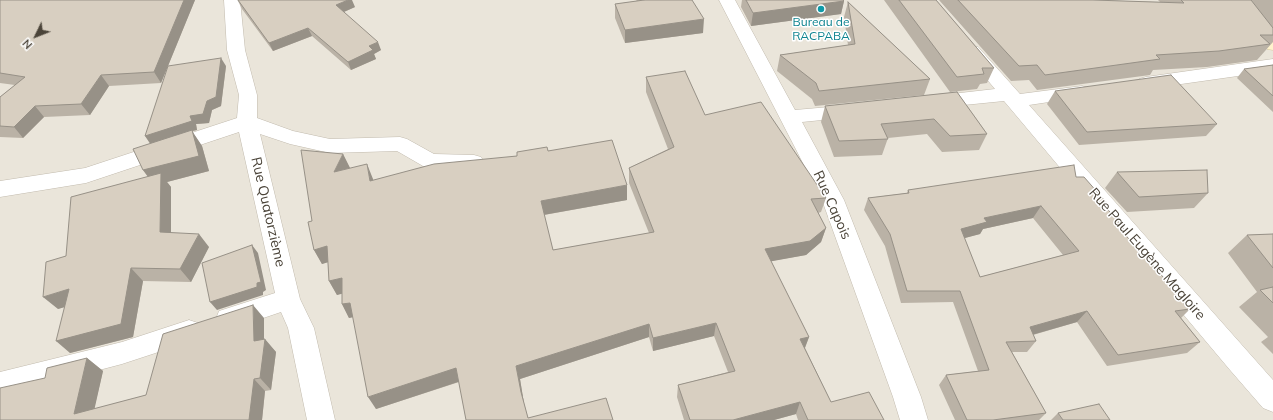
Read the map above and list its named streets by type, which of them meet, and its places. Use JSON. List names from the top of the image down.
{
  "streets": {
    "street": ["Rue Capois", "Rue Quatorzième", "Rue Paul Eugène Magloire"]
  },
  "places": ["Bureau de RACPABA"],
  "north": "bottom left"
}
